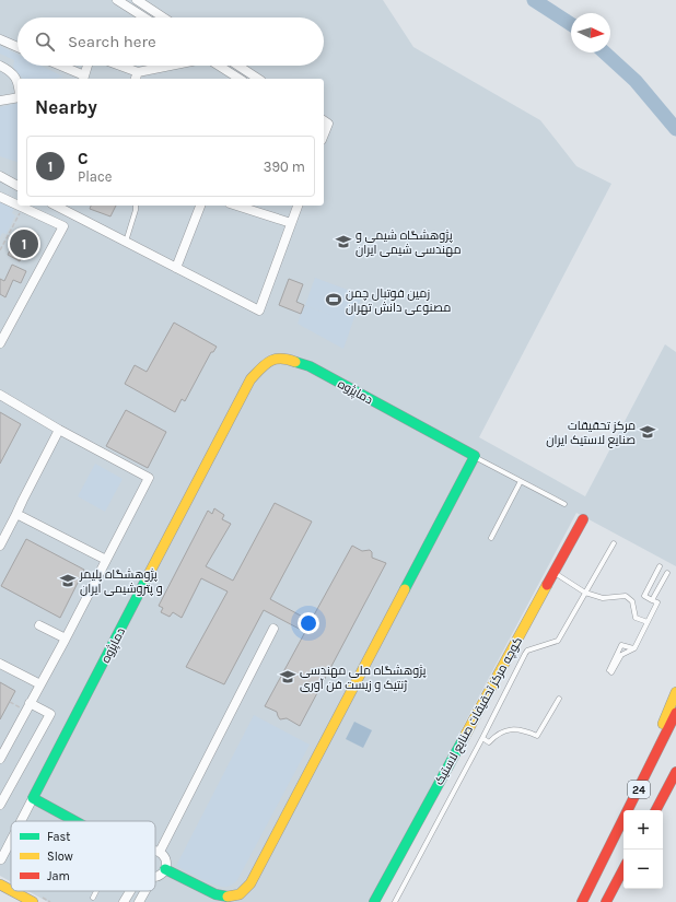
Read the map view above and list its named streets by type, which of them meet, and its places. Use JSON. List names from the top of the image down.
{
  "streets": {
    "main road": ["دماپژوه", "کوچه مرکز تحقیقات صنایع لاستیک", "24"]
  },
  "places": {
    "school or university": [
      "پژوهشگاه شیمی و مهندسی شیمی ایران",
      "مرکز تحقیقات صنایع لاستیک ایران",
      "پژوهشگاه پلیمر و پتروشیمی ایران",
      "پژوهشگاه ملی مهندسی ژنتیک و زیست فن آوری"
    ],
    "sports": ["زمین فوتبال چمن مصنوعی دانش تهران"]
  },
  "legend": ["Fast", "Slow", "Jam"],
  "north": "right",
  "page": {
    "search": "Search here",
    "heading": "Nearby",
    "list": [
      {
        "mark": "1",
        "name": "C",
        "note": "Place",
        "value": "390 m"
      }
    ],
    "pins": "1",
    "map_buttons": ["+", "−"]
  }
}
